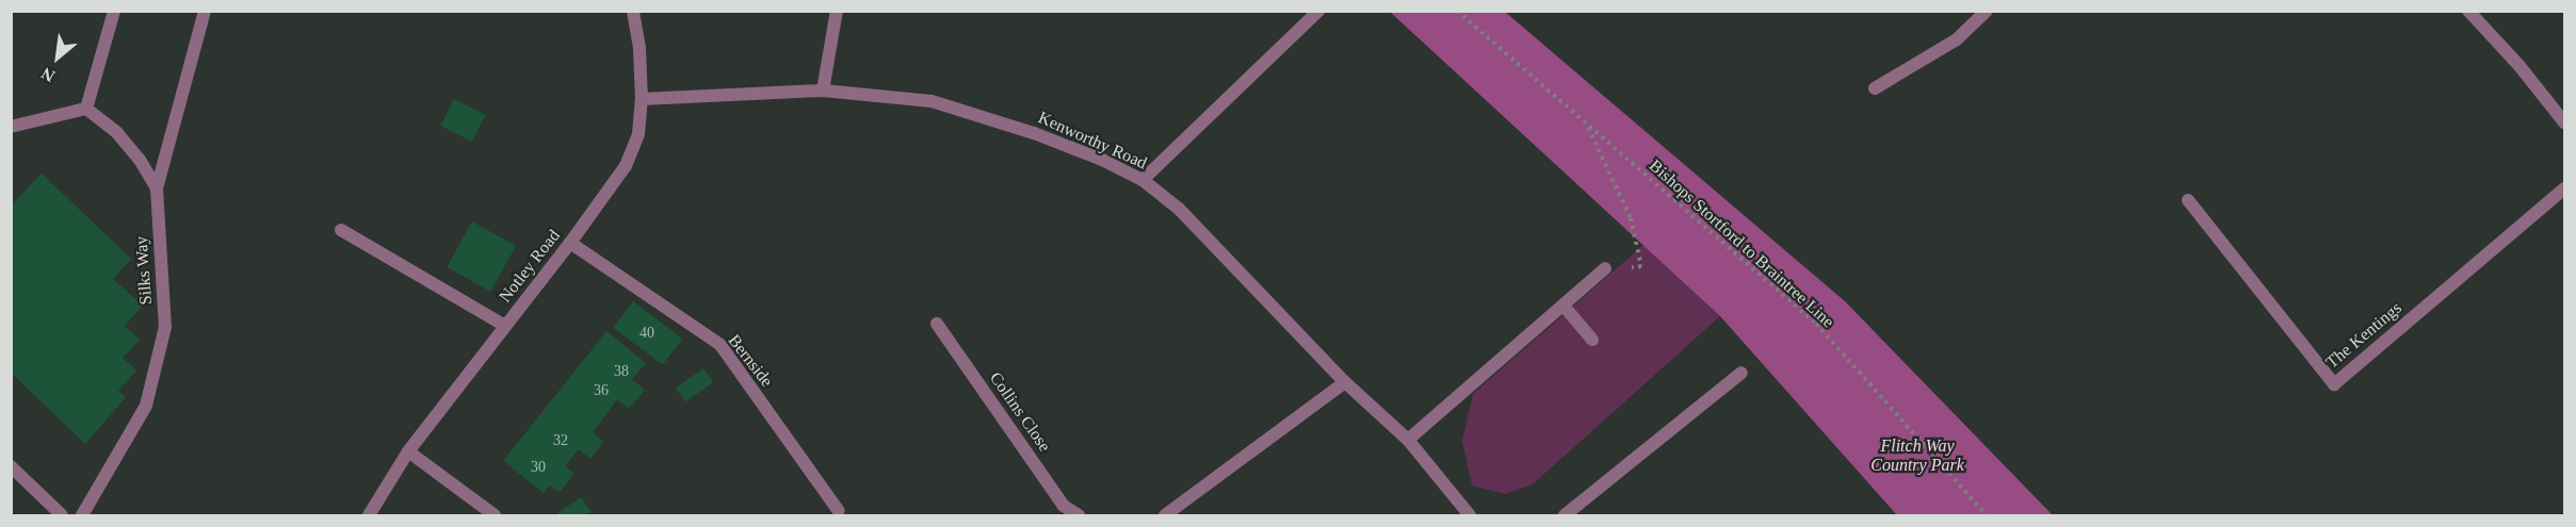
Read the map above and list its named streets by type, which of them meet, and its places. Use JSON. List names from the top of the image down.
{
  "streets": {
    "street": [
      "Kenworthy Road",
      "Notley Road",
      "Silks Way",
      "The Kentings",
      "Bernside",
      "Collins Close"
    ],
    "path": ["Bishops Stortford to Braintree Line"]
  },
  "crossings": [
    ["Kenworthy Road", "Notley Road"],
    ["Notley Road", "Bernside"]
  ],
  "parks": ["Flitch Way Country Park"],
  "house_numbers": [
    "40",
    "38",
    "36",
    "32",
    "30"
  ],
  "north": "bottom left"
}
